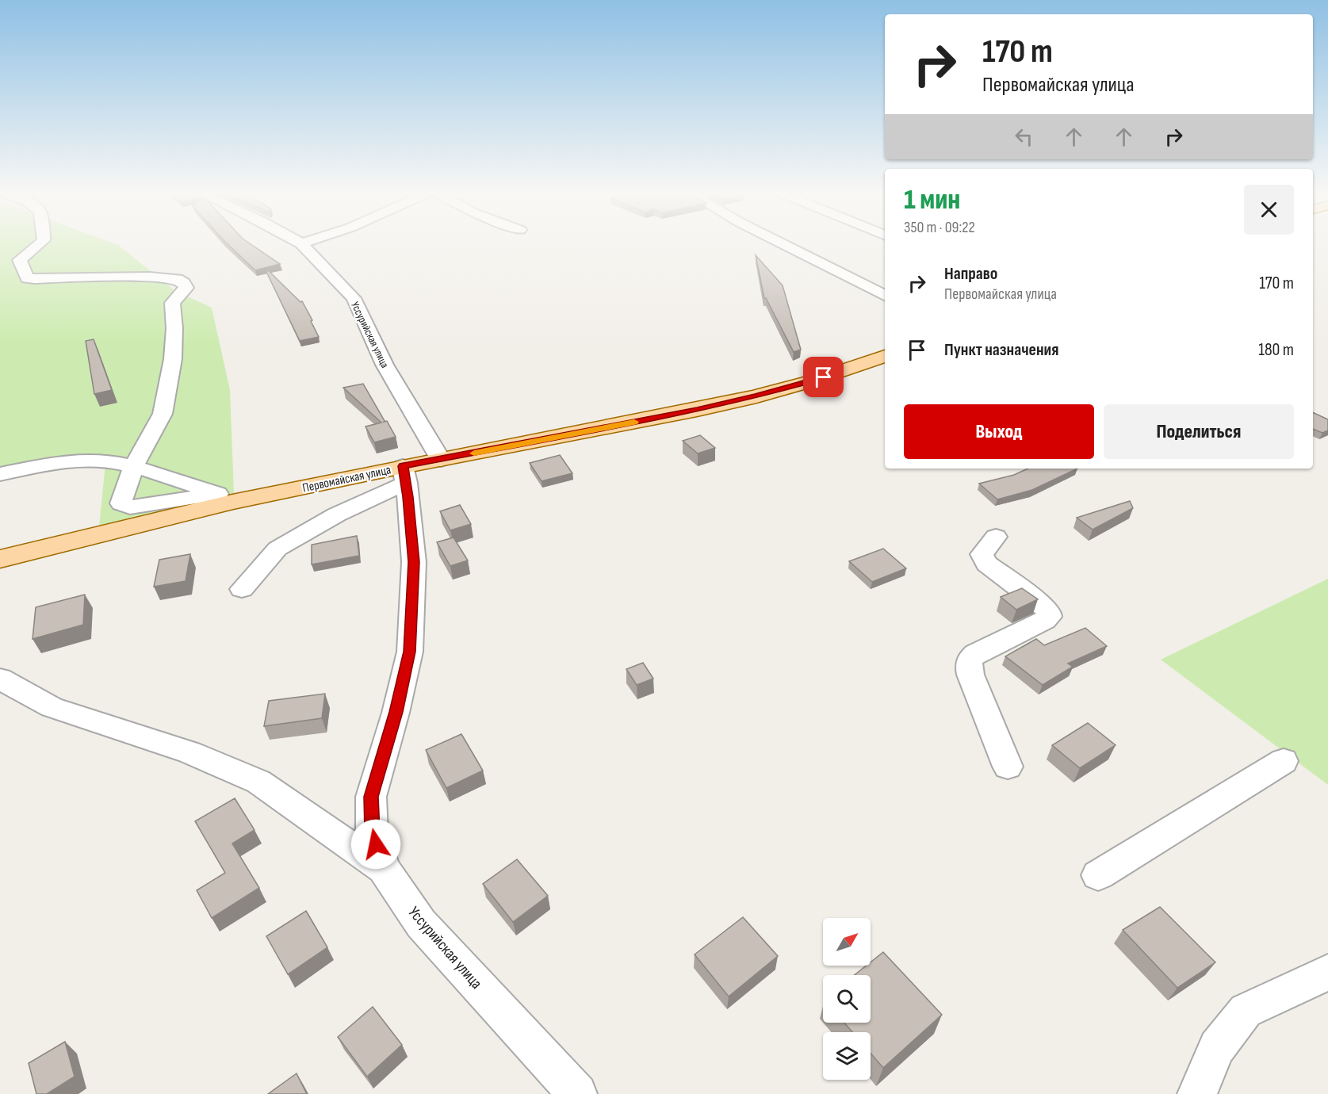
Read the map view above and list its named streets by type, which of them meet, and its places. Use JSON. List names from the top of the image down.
{
  "streets": {
    "main road": ["Первомайская улица"],
    "street": ["Уссурийская улица"]
  },
  "crossings": [
    ["Уссурийская улица", "Первомайская улица"]
  ],
  "north": "top right",
  "page": {
    "turn": ["170 m", "Первомайская улица"],
    "heading": ["1 мин", "350 m · 09:22"],
    "list": [
      {
        "name": "Направо",
        "note": "Первомайская улица",
        "value": "170 m"
      },
      {
        "name": "Пункт назначения",
        "value": "180 m"
      }
    ],
    "buttons": ["Выход", "Поделиться"]
  }
}
